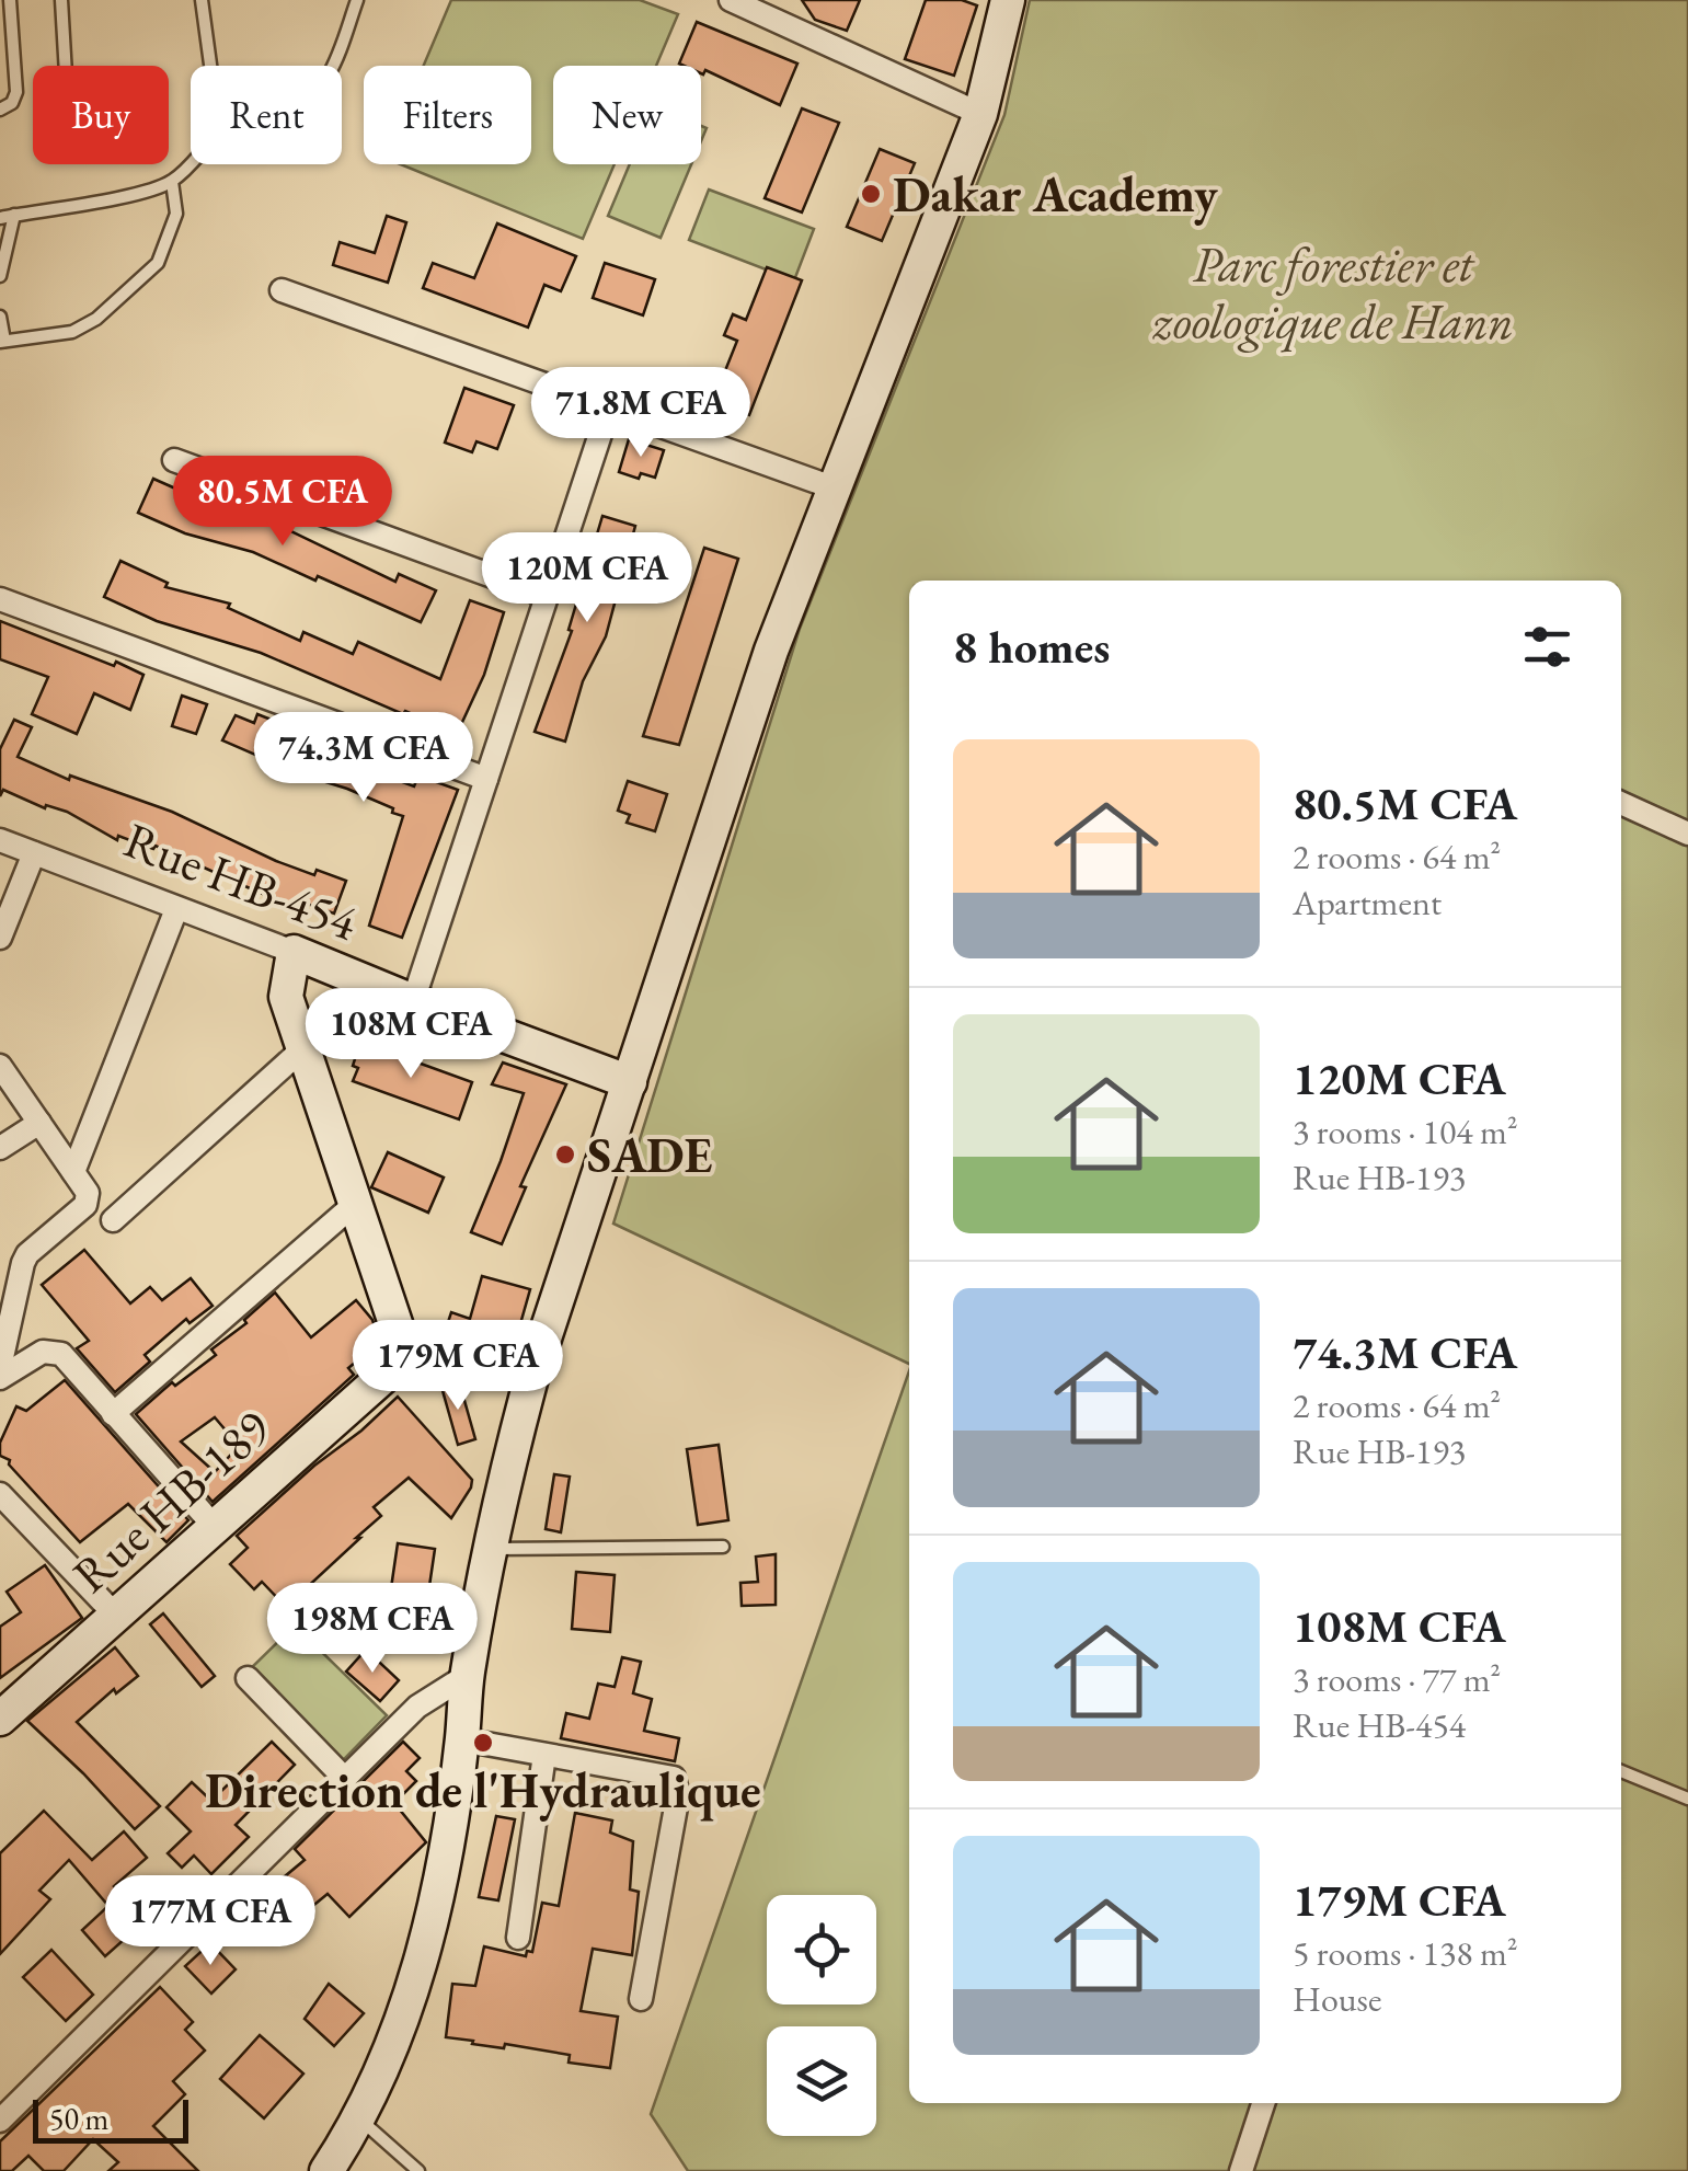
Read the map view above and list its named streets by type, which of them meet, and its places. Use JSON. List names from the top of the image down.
{
  "streets": {
    "street": ["Rue HB-454", "Rue HB-189"]
  },
  "parks": ["Parc forestier et zoologique de Hann"],
  "places": ["Dakar Academy", "SADE", "Direction de l'Hydraulique"],
  "scale_bar": "50 m",
  "page": {
    "chip": [
      "Buy",
      "Rent",
      "Filters",
      "New"
    ],
    "price": [
      "71.8M CFA",
      "80.5M CFA",
      "120M CFA",
      "74.3M CFA",
      "108M CFA",
      "179M CFA",
      "198M CFA",
      "177M CFA"
    ],
    "heading": "8 homes",
    "list": [
      {
        "name": "80.5M CFA",
        "note": "2 rooms · 64 m² · Apartment"
      },
      {
        "name": "120M CFA",
        "note": "3 rooms · 104 m² · Rue HB-193"
      },
      {
        "name": "74.3M CFA",
        "note": "2 rooms · 64 m² · Rue HB-193"
      },
      {
        "name": "108M CFA",
        "note": "3 rooms · 77 m² · Rue HB-454"
      },
      {
        "name": "179M CFA",
        "note": "5 rooms · 138 m² · House"
      }
    ],
    "scale": "50 m"
  }
}
